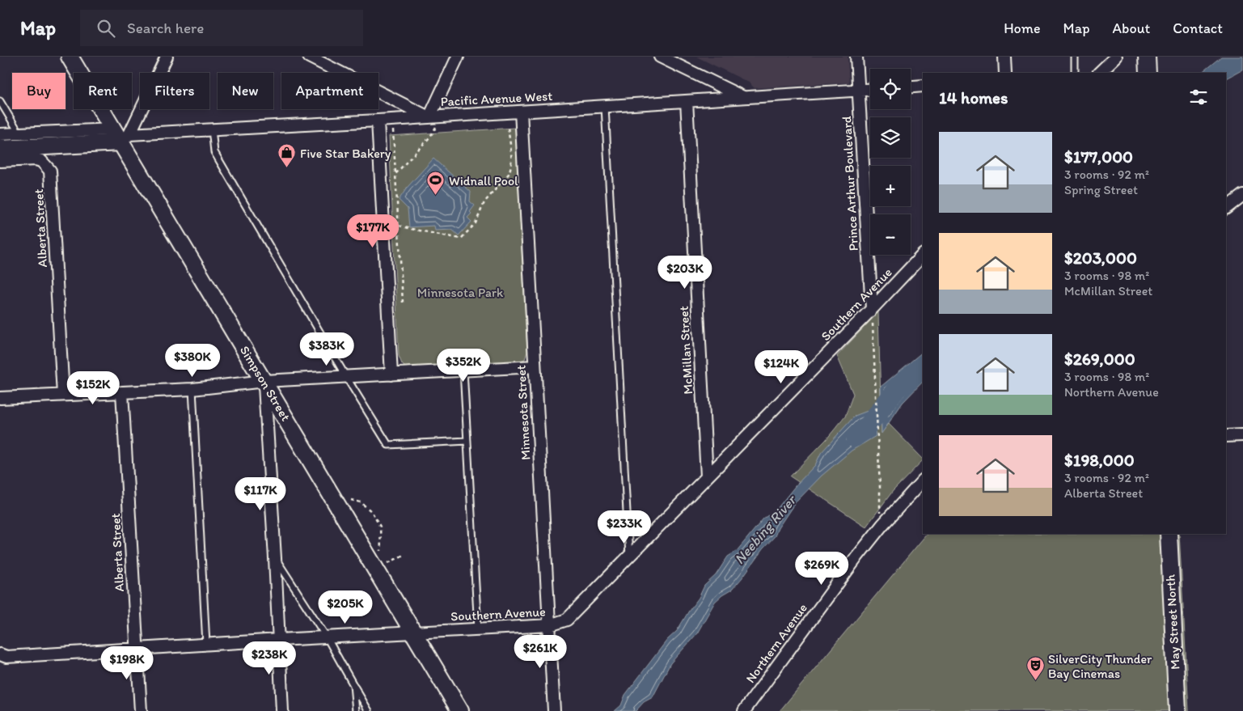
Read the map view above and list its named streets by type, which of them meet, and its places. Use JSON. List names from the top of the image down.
{
  "streets": {
    "main road": ["Simpson Street", "May Street North"],
    "street": [
      "Pacific Avenue West",
      "Prince Arthur Boulevard",
      "Alberta Street",
      "Southern Avenue",
      "McMillan Street",
      "Minnesota Street",
      "Northern Avenue"
    ]
  },
  "crossings": [
    ["Pacific Avenue West", "Prince Arthur Boulevard"],
    ["Pacific Avenue West", "McMillan Street"],
    ["Pacific Avenue West", "Simpson Street"],
    ["Pacific Avenue West", "Minnesota Street"],
    ["Prince Arthur Boulevard", "Southern Avenue"],
    ["Alberta Street", "Southern Avenue"],
    ["Southern Avenue", "McMillan Street"],
    ["Southern Avenue", "Simpson Street"],
    ["Southern Avenue", "Minnesota Street"]
  ],
  "water": ["Neebing River"],
  "parks": ["Minnesota Park"],
  "places": {
    "shop": ["Five Star Bakery"],
    "sports": ["Widnall Pool"],
    "theatre": ["SilverCity Thunder Bay Cinemas"]
  },
  "page": {
    "header": "Map",
    "search": "Search here",
    "nav": [
      "Home",
      "Map",
      "About",
      "Contact"
    ],
    "map_buttons": ["+", "−"],
    "chip": [
      "Buy",
      "Rent",
      "Filters",
      "New",
      "Apartment"
    ],
    "heading": "14 homes",
    "list": [
      {
        "name": "$177,000",
        "note": "3 rooms · 92 m² · Spring Street"
      },
      {
        "name": "$203,000",
        "note": "3 rooms · 98 m² · McMillan Street"
      },
      {
        "name": "$269,000",
        "note": "3 rooms · 98 m² · Northern Avenue"
      },
      {
        "name": "$198,000",
        "note": "3 rooms · 92 m² · Alberta Street"
      }
    ],
    "price": [
      "$177K",
      "$203K",
      "$383K",
      "$380K",
      "$352K",
      "$124K",
      "$152K",
      "$117K",
      "$233K",
      "$269K",
      "$205K",
      "$261K",
      "$238K",
      "$198K"
    ]
  }
}
